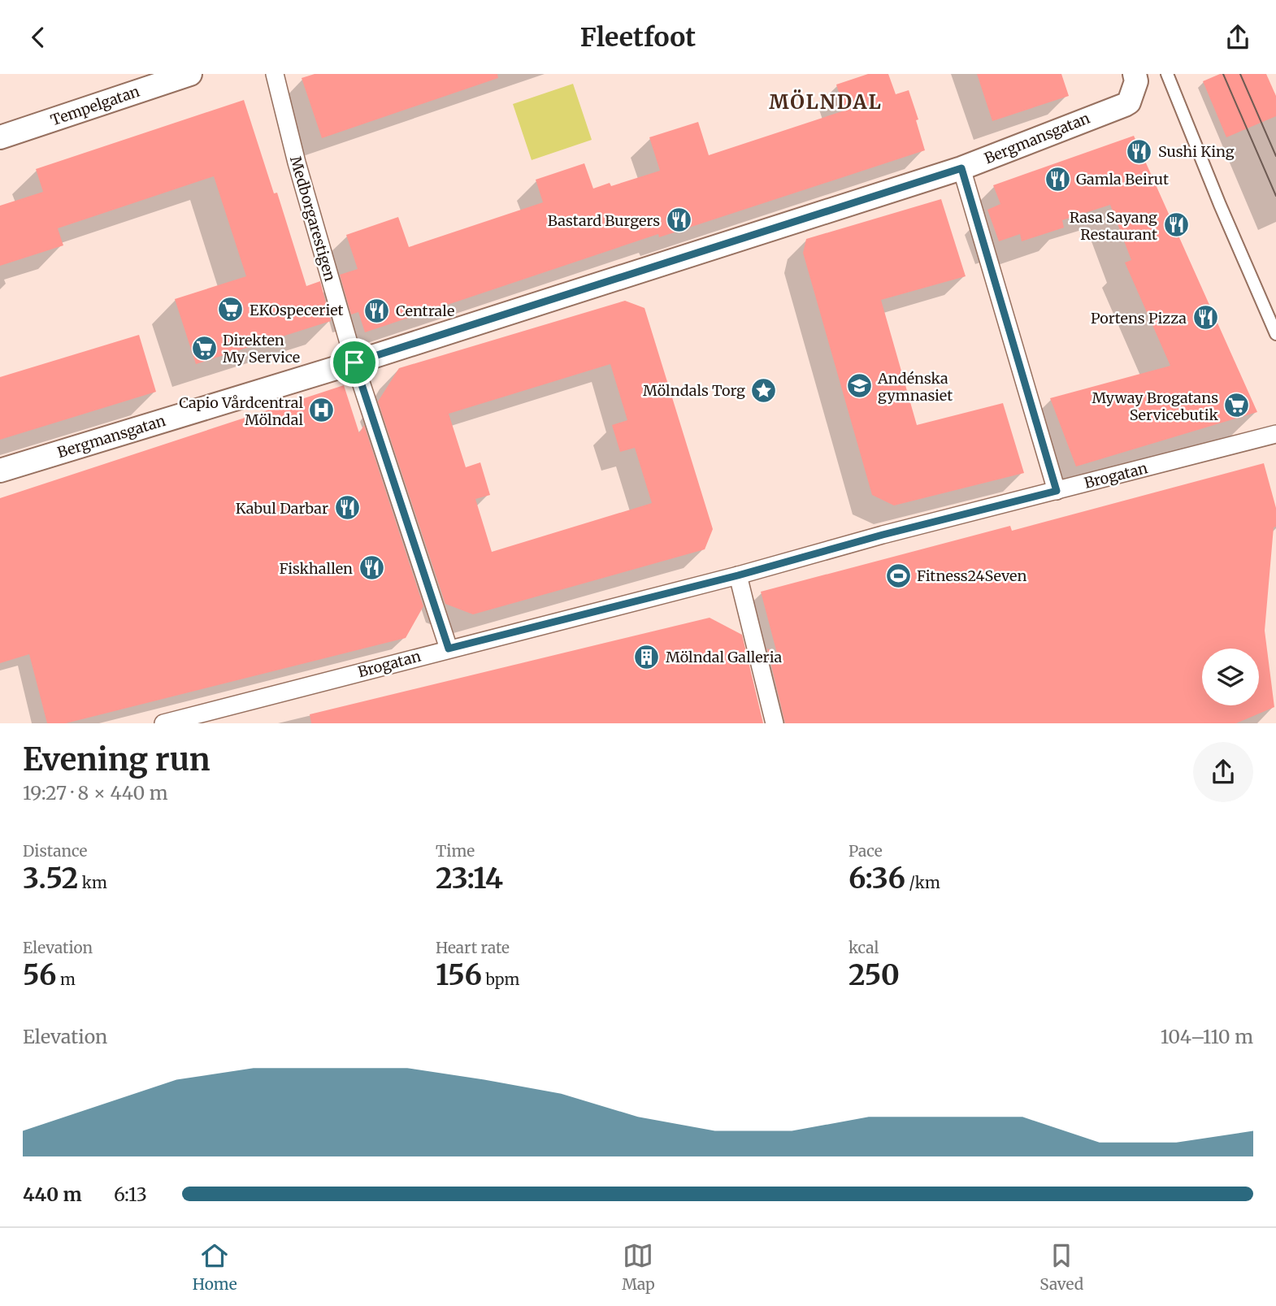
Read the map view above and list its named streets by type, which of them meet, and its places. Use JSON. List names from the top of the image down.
{
  "streets": {
    "street": [
      "Tempelgatan",
      "Bergmansgatan",
      "Medborgarestigen",
      "Brogatan"
    ]
  },
  "crossings": [
    ["Bergmansgatan", "Medborgarestigen"],
    ["Medborgarestigen", "Brogatan"]
  ],
  "districts": ["MÖLNDAL"],
  "places": {
    "restaurant": [
      "Sushi King",
      "Gamla Beirut",
      "Bastard Burgers",
      "Rasa Sayang Restaurant",
      "Centrale",
      "Portens Pizza",
      "Kabul Darbar",
      "Fiskhallen"
    ],
    "supermarket": ["EKOspeceriet", "Direkten My Service", "Myway Brogatans Servicebutik"],
    "school or university": ["Andénska gymnasiet"],
    "place": ["Mölndals Torg"],
    "hospital": ["Capio Vårdcentral Mölndal"],
    "sports": ["Fitness24Seven"],
    "building": ["Mölndal Galleria"]
  },
  "page": {
    "header": "Fleetfoot",
    "heading": ["Evening run", "19:27 · 8 × 440 m"],
    "stats": [
      ["Distance", "3.52 km"],
      ["Time", "23:14"],
      ["Pace", "6:36 /km"],
      ["Elevation", "56 m"],
      ["Heart rate", "156 bpm"],
      ["kcal", "250"]
    ],
    "chart": ["Elevation", "104–110 m"],
    "list": [
      {
        "name": "440 m",
        "note": "6:13"
      }
    ],
    "tabs": ["Home", "Map", "Saved"]
  }
}
